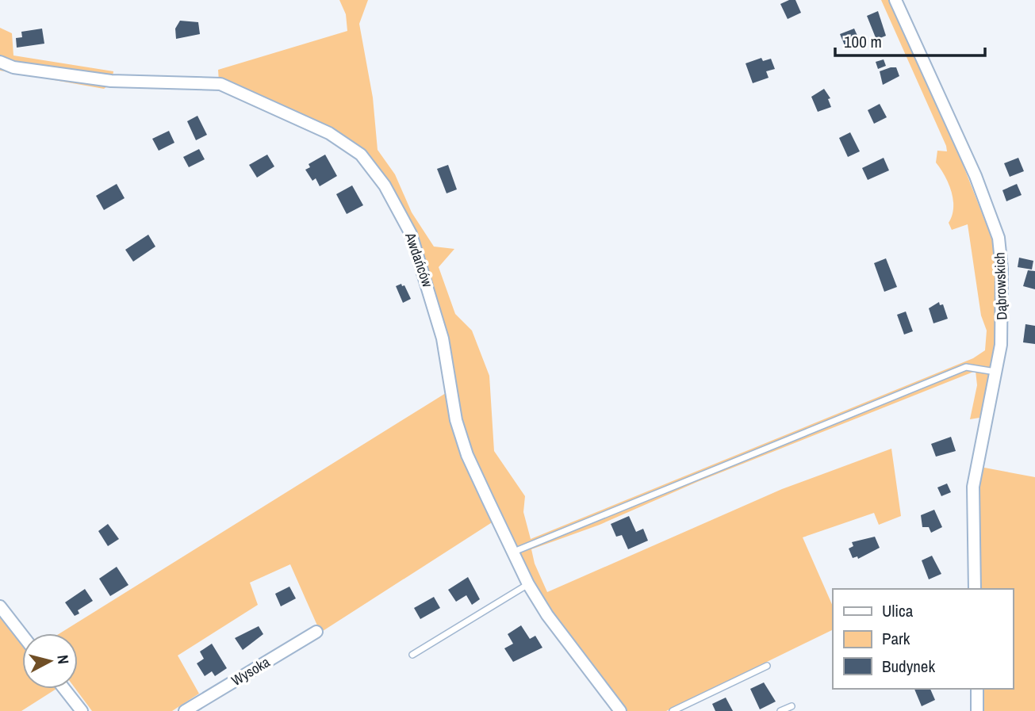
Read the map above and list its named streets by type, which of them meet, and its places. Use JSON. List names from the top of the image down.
{
  "streets": {
    "street": ["Awdańców", "Dąbrowskich", "Wysoka"]
  },
  "legend": ["Ulica", "Park", "Budynek"],
  "scale_bar": "100 m",
  "north": "right"
}
